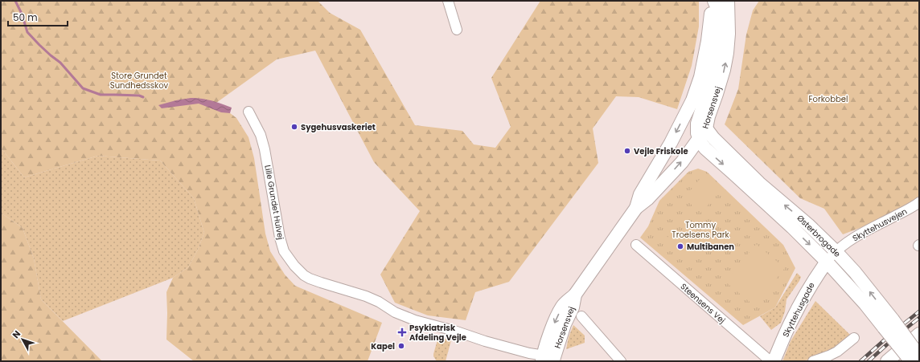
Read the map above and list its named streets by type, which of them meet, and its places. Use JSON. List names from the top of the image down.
{
  "streets": {
    "main road": ["Horsensvej", "Østerbrogade", "Skyttehusgade"],
    "street": ["Lille Grundet Hulvej", "Skyttehusvejen", "Steensens Vej"]
  },
  "crossings": [
    ["Horsensvej", "Lille Grundet Hulvej"],
    ["Horsensvej", "Østerbrogade"],
    ["Skyttehusvejen", "Østerbrogade"],
    ["Skyttehusvejen", "Skyttehusgade"],
    ["Østerbrogade", "Skyttehusgade"]
  ],
  "parks": ["Store Grundet Sundhedsskov", "Forkobbel", "Tommy Troelsens Park"],
  "places": {
    "other": [
      "Sygehusvaskeriet",
      "Vejle Friskole",
      "Multibanen",
      "Kapel"
    ],
    "health": ["Psykiatrisk Afdeling Vejle"]
  },
  "scale_bar": "50 m",
  "north": "top left"
}
